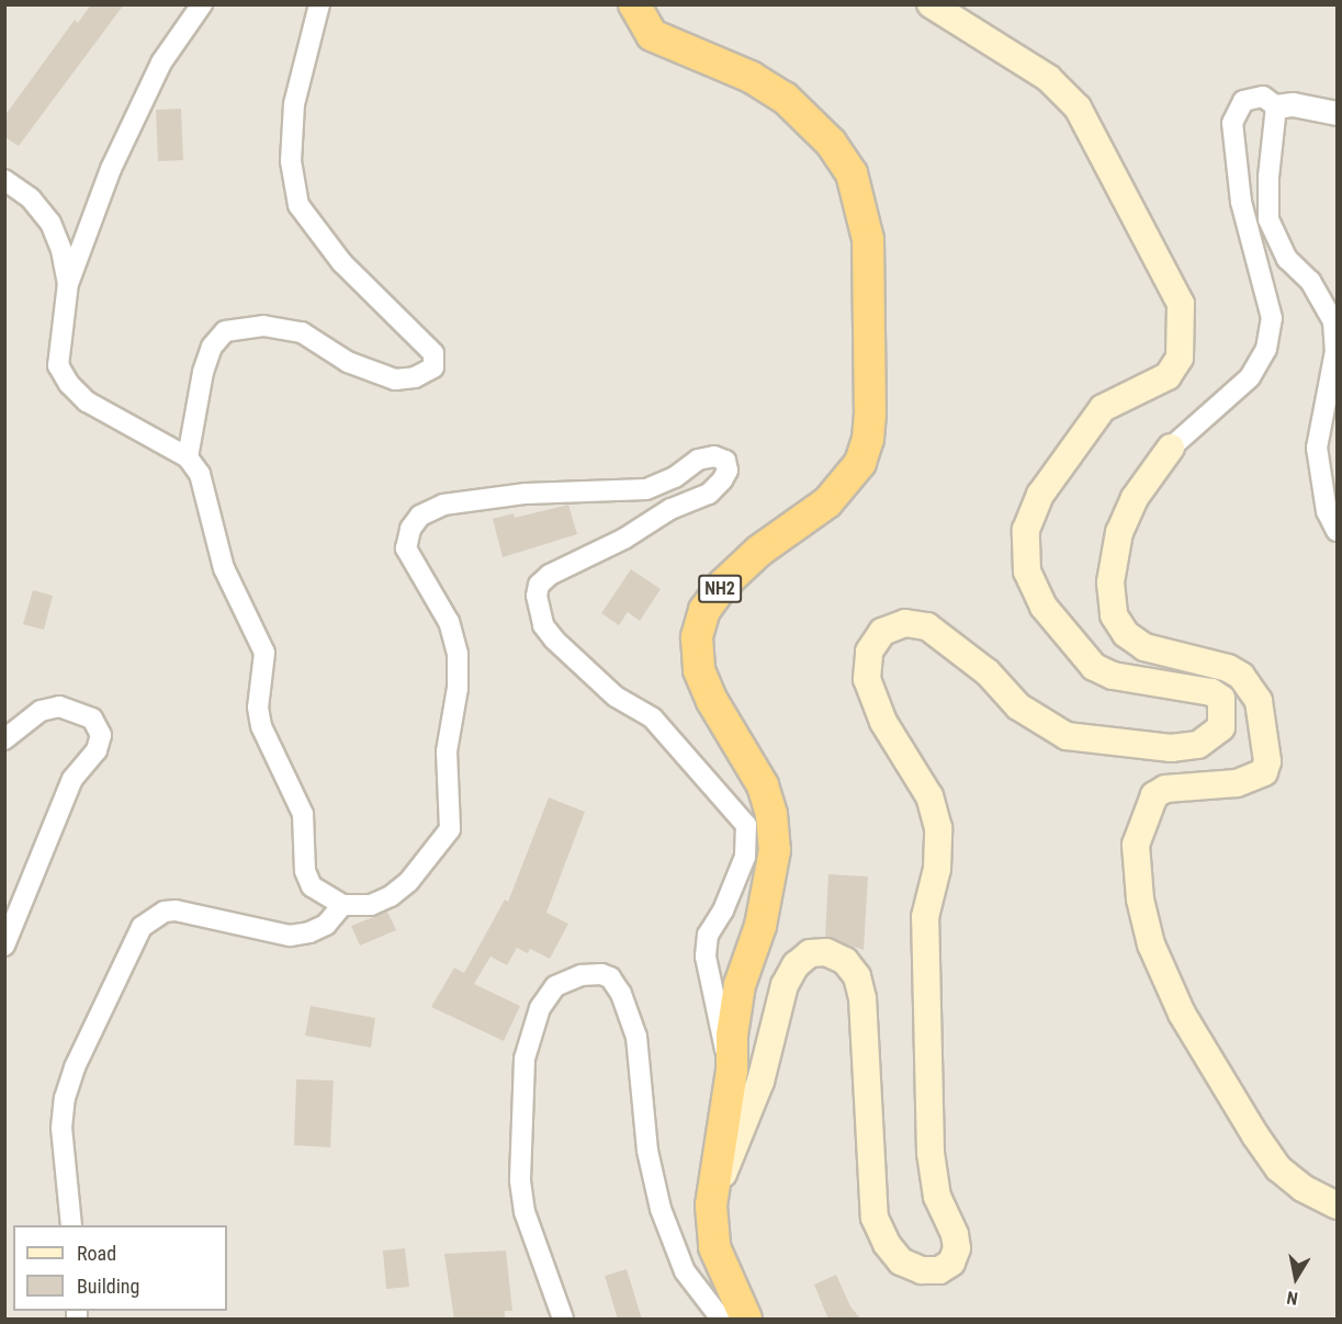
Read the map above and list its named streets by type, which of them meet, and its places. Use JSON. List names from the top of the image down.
{
  "streets": {
    "highway": ["NH2"]
  },
  "legend": ["Road", "Building"],
  "north": "bottom"
}
